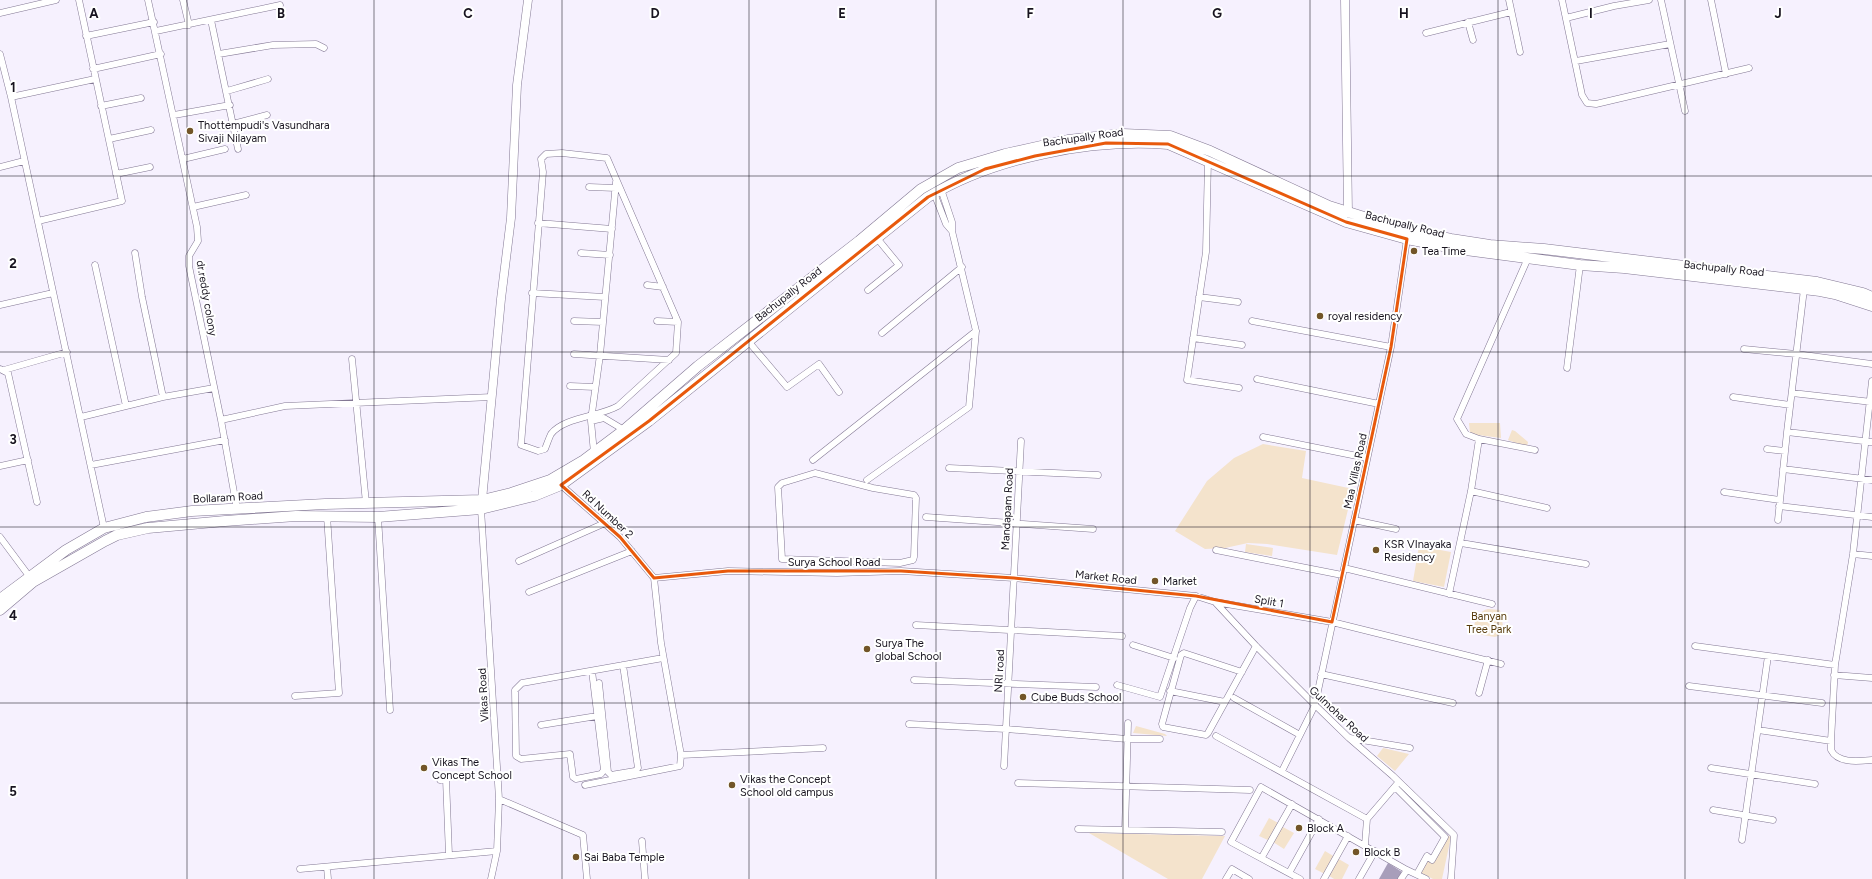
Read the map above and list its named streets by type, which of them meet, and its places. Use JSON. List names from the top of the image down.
{
  "streets": {
    "main road": ["Bachupally Road", "Bollaram Road"],
    "street": [
      "dr.reddy colony",
      "Maa Villas Road",
      "Mandapam Road",
      "Rd Number 2",
      "Surya School Road",
      "Market Road",
      "Split 1",
      "NRI road",
      "Vikas Road",
      "Gulmohar Road"
    ]
  },
  "crossings": [
    ["Bachupally Road", "Maa Villas Road"],
    ["Bachupally Road", "Bollaram Road"],
    ["Bachupally Road", "Rd Number 2"],
    ["Bachupally Road", "Vikas Road"],
    ["dr.reddy colony", "Bollaram Road"],
    ["Maa Villas Road", "Split 1"],
    ["Maa Villas Road", "Gulmohar Road"],
    ["Bollaram Road", "Vikas Road"],
    ["Mandapam Road", "Surya School Road"],
    ["Mandapam Road", "Market Road"],
    ["Mandapam Road", "NRI road"],
    ["Rd Number 2", "Surya School Road"],
    ["Surya School Road", "Market Road"],
    ["Surya School Road", "NRI road"],
    ["Market Road", "Split 1"],
    ["Market Road", "NRI road"],
    ["Split 1", "Gulmohar Road"]
  ],
  "parks": ["Banyan Tree Park"],
  "places": [
    "Thottempudi's Vasundhara Sivaji Nilayam",
    "Tea Time",
    "royal residency",
    "KSR VInayaka Residency",
    "Market",
    "Surya The global School",
    "Cube Buds School",
    "Vikas The Concept School",
    "Vikas the Concept School old campus",
    "Block A",
    "Block B",
    "Sai Baba Temple"
  ],
  "grid": {
    "columns": [
      "A",
      "B",
      "C",
      "D",
      "E",
      "F",
      "G",
      "H",
      "I",
      "J"
    ],
    "rows": [
      "1",
      "2",
      "3",
      "4",
      "5"
    ]
  }
}
